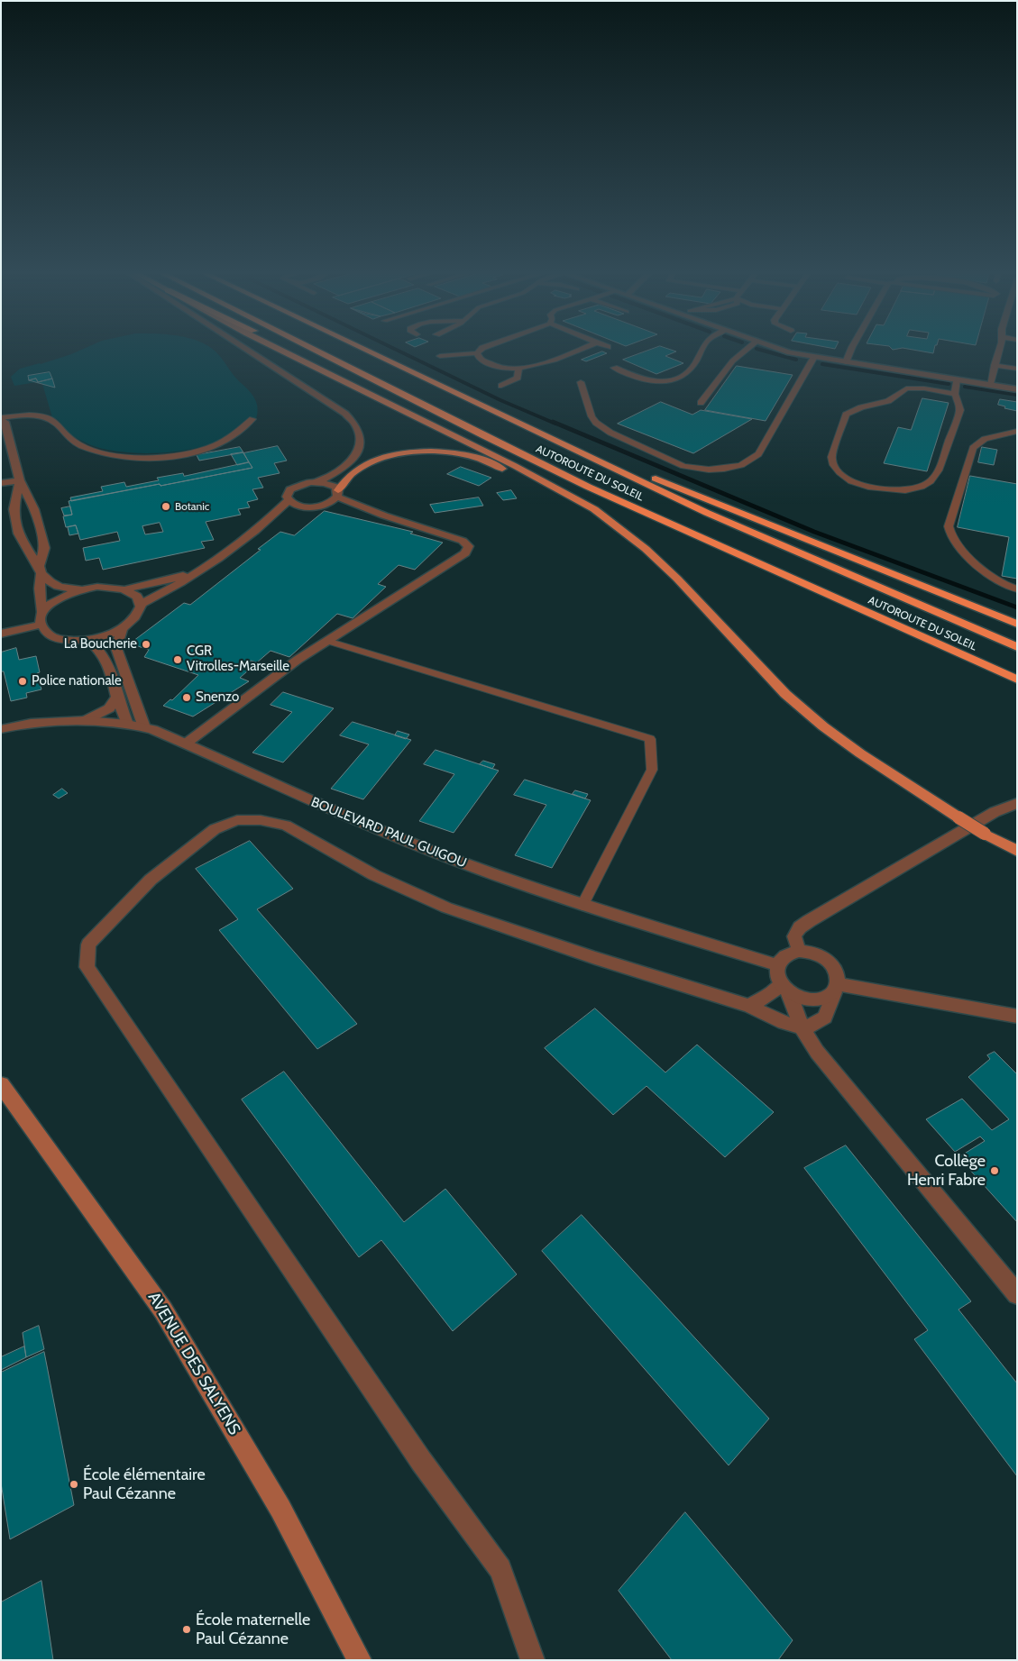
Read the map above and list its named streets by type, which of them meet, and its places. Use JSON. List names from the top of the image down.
{
  "streets": {
    "highway": ["AUTOROUTE DU SOLEIL"],
    "main road": ["AVENUE DES SALYENS"],
    "street": ["BOULEVARD PAUL GUIGOU"]
  },
  "places": [
    "Botanic",
    "La Boucherie",
    "CGR Vitrolles-Marseille",
    "Police nationale",
    "Snenzo",
    "Collège Henri Fabre",
    "École élémentaire Paul Cézanne",
    "École maternelle Paul Cézanne"
  ]
}
